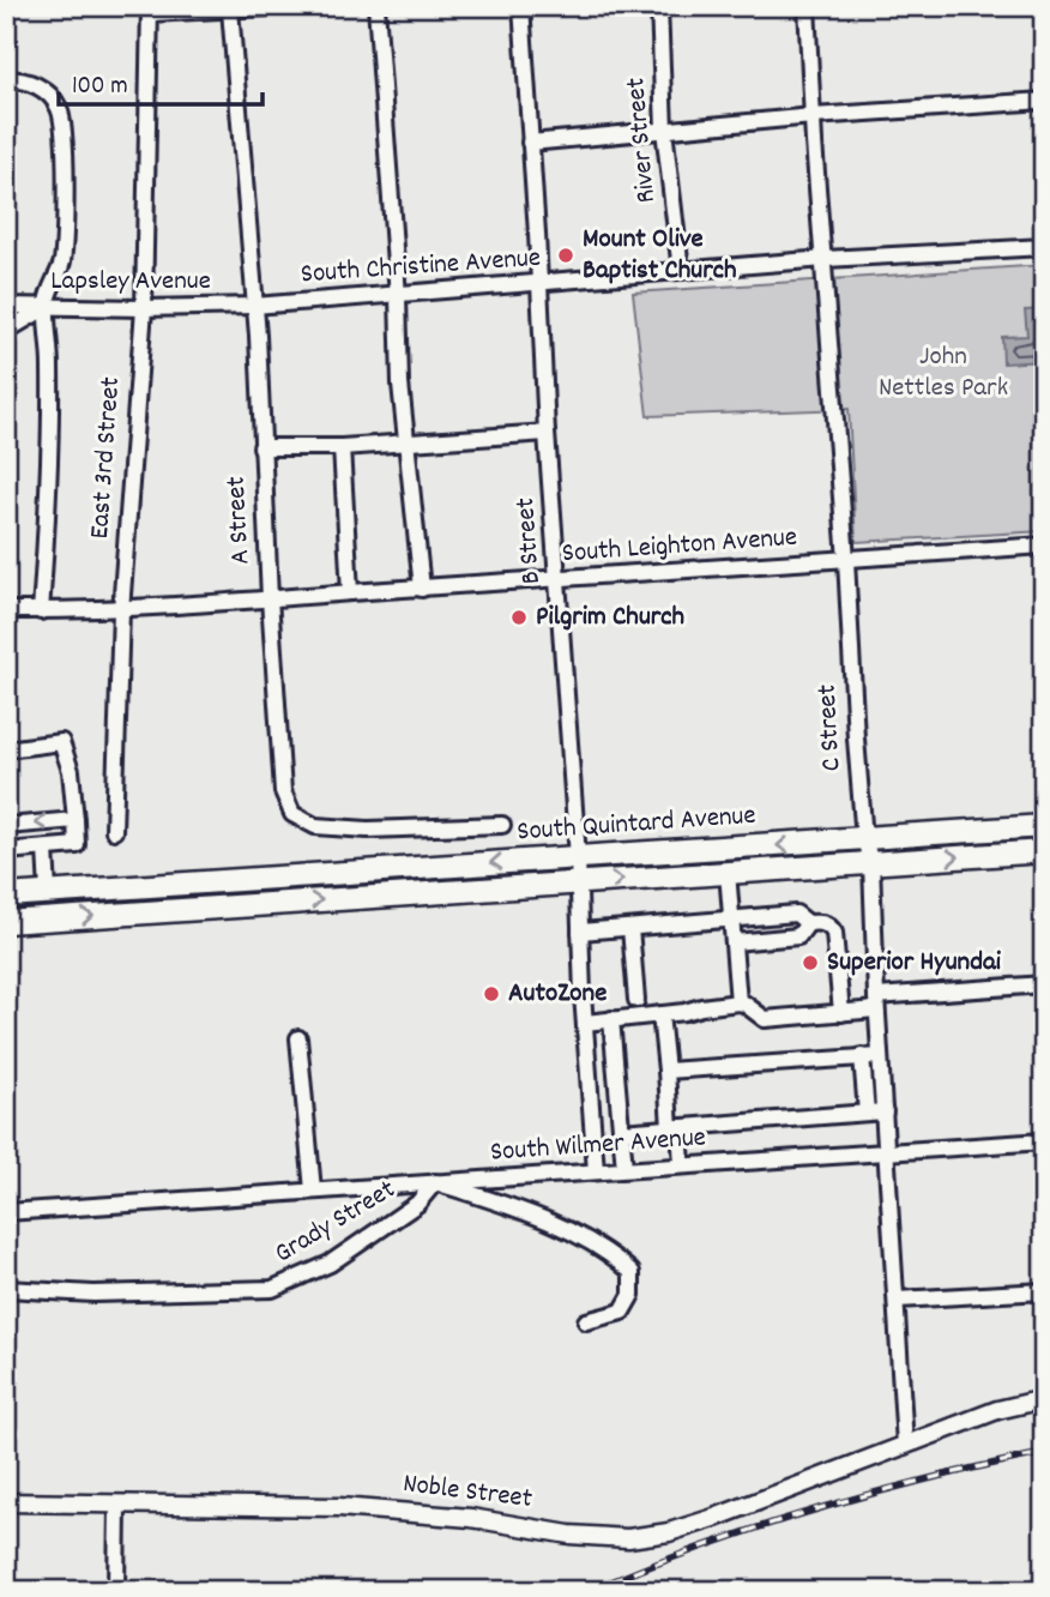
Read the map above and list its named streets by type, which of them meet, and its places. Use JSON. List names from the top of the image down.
{
  "streets": {
    "highway": ["South Quintard Avenue"],
    "main road": ["Noble Street"],
    "street": [
      "River Street",
      "South Christine Avenue",
      "Lapsley Avenue",
      "East 3rd Street",
      "A Street",
      "B Street",
      "South Leighton Avenue",
      "C Street",
      "South Wilmer Avenue",
      "Grady Street"
    ]
  },
  "crossings": [
    ["River Street", "South Christine Avenue"],
    ["South Christine Avenue", "Lapsley Avenue"],
    ["South Christine Avenue", "A Street"],
    ["South Christine Avenue", "B Street"],
    ["South Christine Avenue", "C Street"],
    ["Lapsley Avenue", "East 3rd Street"],
    ["Lapsley Avenue", "A Street"],
    ["East 3rd Street", "South Leighton Avenue"],
    ["A Street", "South Leighton Avenue"],
    ["B Street", "South Leighton Avenue"],
    ["B Street", "South Quintard Avenue"],
    ["B Street", "South Wilmer Avenue"],
    ["South Leighton Avenue", "C Street"],
    ["C Street", "South Quintard Avenue"],
    ["C Street", "South Wilmer Avenue"],
    ["C Street", "Noble Street"],
    ["South Wilmer Avenue", "Grady Street"]
  ],
  "parks": ["John Nettles Park"],
  "places": [
    "Mount Olive Baptist Church",
    "Pilgrim Church",
    "Superior Hyundai",
    "AutoZone"
  ],
  "scale_bar": "100 m"
}
